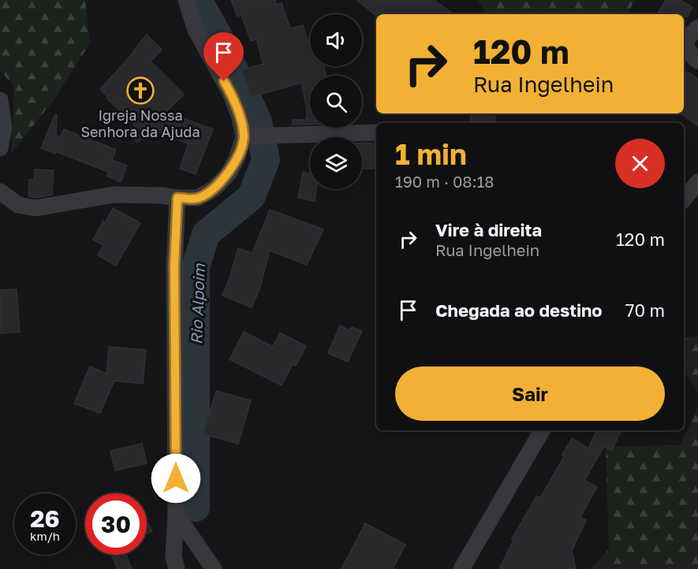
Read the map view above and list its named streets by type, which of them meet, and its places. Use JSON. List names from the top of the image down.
{
  "water": ["Rio Alpoim"],
  "places": {
    "church": ["Igreja Nossa Senhora da Ajuda"]
  },
  "page": {
    "turn": ["120 m", "Rua Ingelhein"],
    "heading": ["1 min", "190 m · 08:18"],
    "list": [
      {
        "name": "Vire à direita",
        "note": "Rua Ingelhein",
        "value": "120 m"
      },
      {
        "name": "Chegada ao destino",
        "value": "70 m"
      }
    ],
    "buttons": "Sair",
    "speed": "26 km/h",
    "limit": "30"
  }
}
